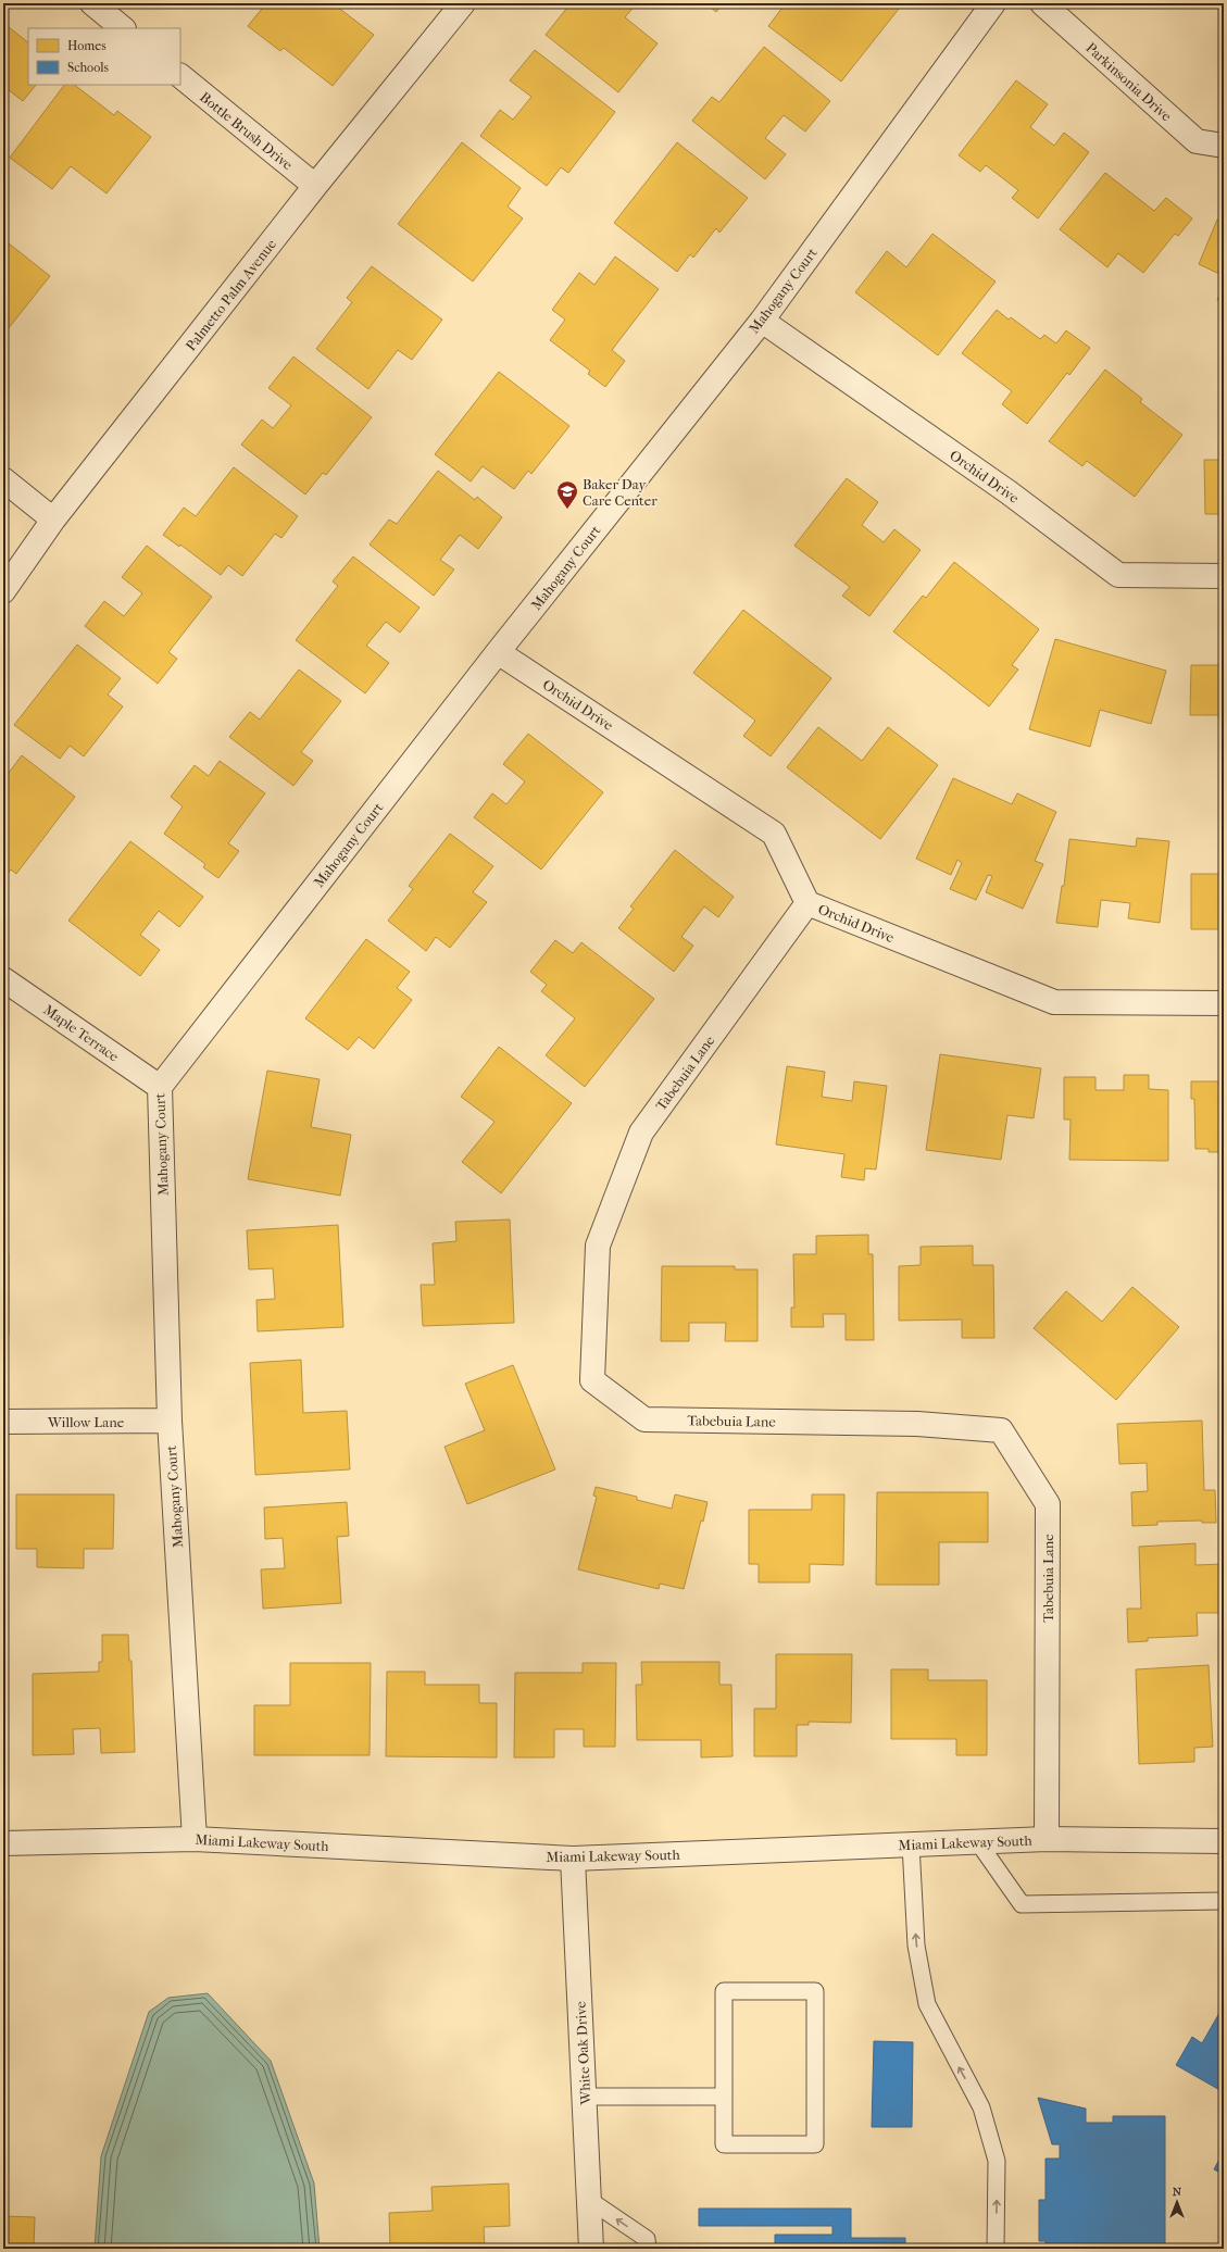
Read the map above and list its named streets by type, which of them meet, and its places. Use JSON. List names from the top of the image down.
{
  "streets": {
    "street": [
      "Parkinsonia Drive",
      "Bottle Brush Drive",
      "Mahogany Court",
      "Palmetto Palm Avenue",
      "Orchid Drive",
      "Maple Terrace",
      "Tabebuia Lane",
      "Willow Lane",
      "Miami Lakeway South",
      "White Oak Drive"
    ]
  },
  "crossings": [
    ["Bottle Brush Drive", "Palmetto Palm Avenue"],
    ["Mahogany Court", "Orchid Drive"],
    ["Mahogany Court", "Maple Terrace"],
    ["Mahogany Court", "Willow Lane"],
    ["Mahogany Court", "Miami Lakeway South"],
    ["Orchid Drive", "Tabebuia Lane"],
    ["Tabebuia Lane", "Miami Lakeway South"],
    ["Miami Lakeway South", "White Oak Drive"]
  ],
  "places": {
    "school or university": ["Baker Day Care Center"]
  },
  "legend": ["Homes", "Schools"],
  "north": "top"
}
